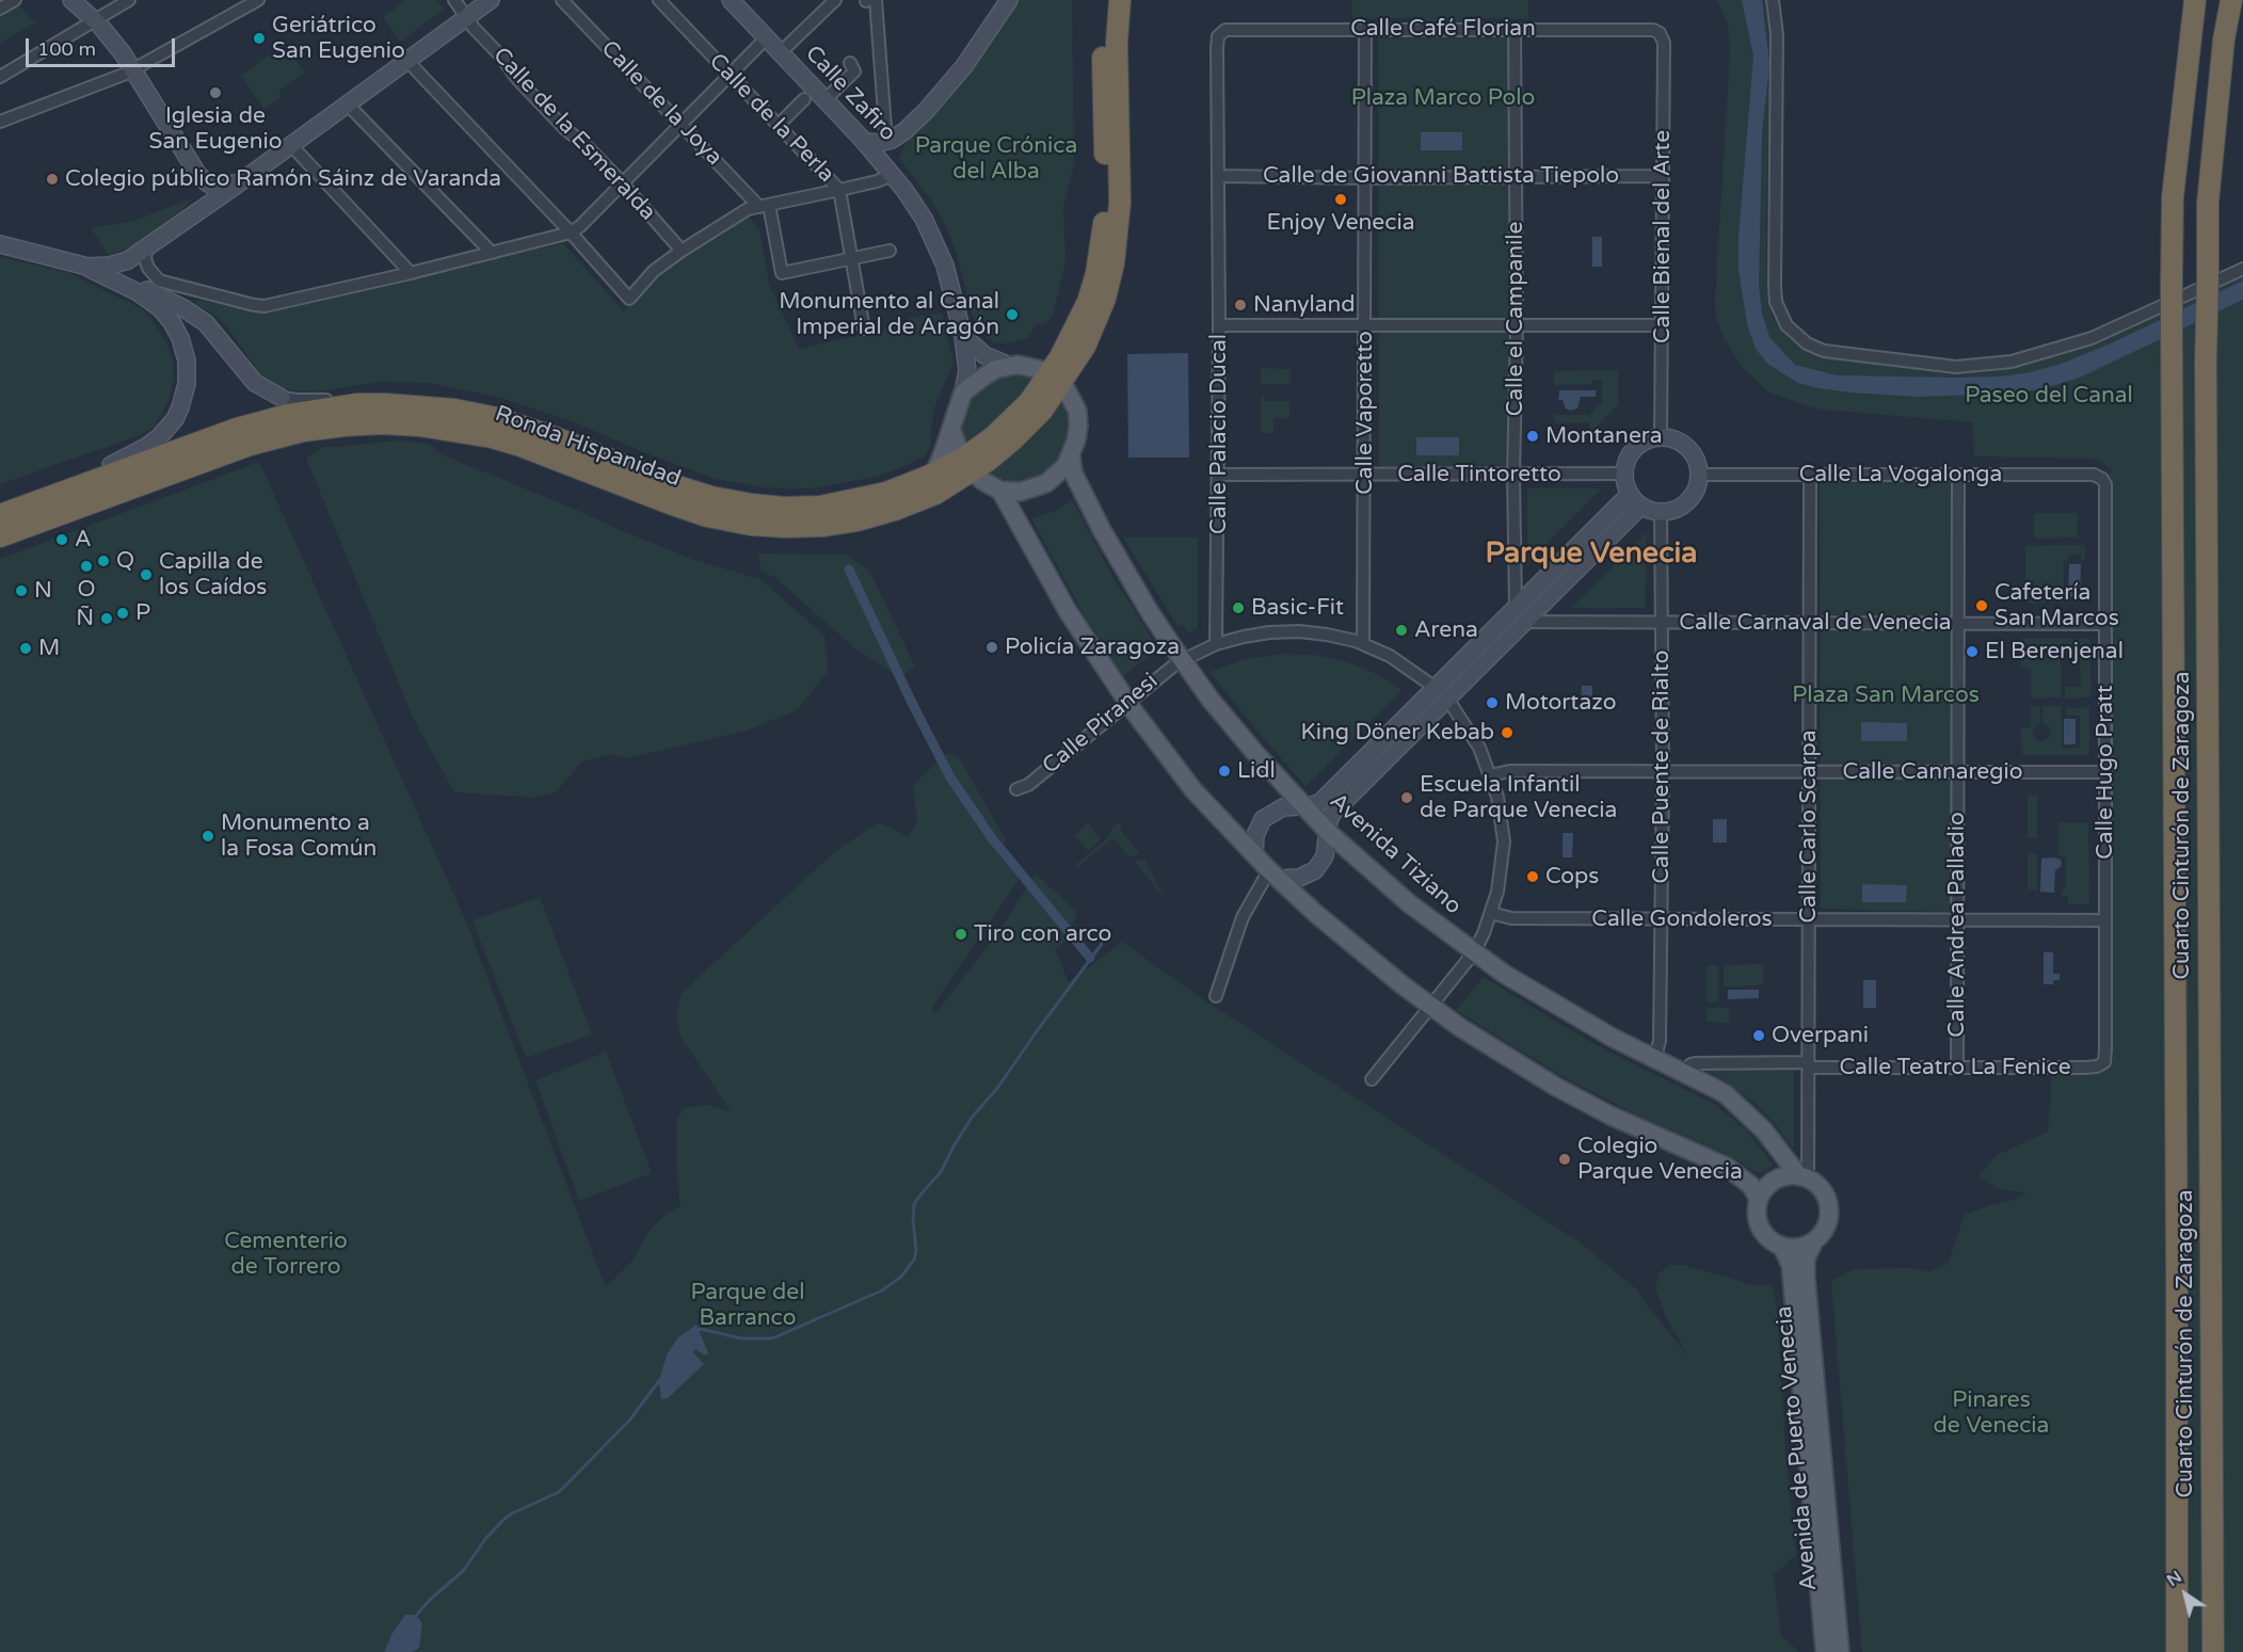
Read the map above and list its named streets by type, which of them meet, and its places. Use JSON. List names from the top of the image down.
{
  "streets": {
    "highway": ["Ronda Hispanidad", "Cuarto Cinturón de Zaragoza"],
    "main road": ["Avenida Tiziano", "Avenida de Puerto Venecia"],
    "street": [
      "Calle Café Florian",
      "Calle Zafiro",
      "Calle de la Joya",
      "Calle de la Perla",
      "Calle de la Esmeralda",
      "Calle de Giovanni Battista Tiepolo",
      "Calle Bienal del Arte",
      "Calle el Campanile",
      "Calle Vaporetto",
      "Calle Palacio Ducal",
      "Calle Tintoretto",
      "Calle La Vogalonga",
      "Calle Carnaval de Venecia",
      "Calle Piranesi",
      "Calle Puente de Rialto",
      "Calle Cannaregio",
      "Calle Hugo Pratt",
      "Calle Carlo Scarpa",
      "Calle Gondoleros",
      "Calle Andrea Palladio",
      "Calle Teatro La Fenice"
    ]
  },
  "crossings": [
    ["Calle Café Florian", "Calle Bienal del Arte"],
    ["Calle Café Florian", "Calle el Campanile"],
    ["Calle Café Florian", "Calle Vaporetto"],
    ["Calle Café Florian", "Calle Palacio Ducal"],
    ["Calle de Giovanni Battista Tiepolo", "Calle Bienal del Arte"],
    ["Calle de Giovanni Battista Tiepolo", "Calle el Campanile"],
    ["Calle de Giovanni Battista Tiepolo", "Calle Vaporetto"],
    ["Calle de Giovanni Battista Tiepolo", "Calle Palacio Ducal"],
    ["Calle Bienal del Arte", "Calle Tintoretto"],
    ["Calle Bienal del Arte", "Calle La Vogalonga"],
    ["Calle Bienal del Arte", "Calle Puente de Rialto"],
    ["Calle el Campanile", "Calle Tintoretto"],
    ["Calle el Campanile", "Calle Carnaval de Venecia"],
    ["Calle Vaporetto", "Calle Tintoretto"],
    ["Calle Vaporetto", "Calle Piranesi"],
    ["Calle Palacio Ducal", "Calle Tintoretto"],
    ["Calle Palacio Ducal", "Calle Piranesi"],
    ["Calle Tintoretto", "Calle La Vogalonga"],
    ["Calle Tintoretto", "Calle Puente de Rialto"],
    ["Calle La Vogalonga", "Calle Puente de Rialto"],
    ["Calle La Vogalonga", "Calle Hugo Pratt"],
    ["Calle La Vogalonga", "Calle Carlo Scarpa"],
    ["Calle La Vogalonga", "Calle Andrea Palladio"],
    ["Calle Carnaval de Venecia", "Calle Puente de Rialto"],
    ["Calle Carnaval de Venecia", "Calle Hugo Pratt"],
    ["Calle Carnaval de Venecia", "Calle Carlo Scarpa"],
    ["Calle Carnaval de Venecia", "Calle Andrea Palladio"],
    ["Calle Piranesi", "Calle Cannaregio"],
    ["Calle Piranesi", "Avenida Tiziano"],
    ["Calle Piranesi", "Calle Gondoleros"],
    ["Calle Puente de Rialto", "Calle Cannaregio"],
    ["Calle Puente de Rialto", "Avenida Tiziano"],
    ["Calle Puente de Rialto", "Calle Gondoleros"],
    ["Calle Cannaregio", "Calle Hugo Pratt"],
    ["Calle Cannaregio", "Calle Carlo Scarpa"],
    ["Calle Cannaregio", "Calle Andrea Palladio"],
    ["Calle Hugo Pratt", "Calle Gondoleros"],
    ["Calle Hugo Pratt", "Calle Teatro La Fenice"],
    ["Calle Carlo Scarpa", "Avenida Tiziano"],
    ["Calle Carlo Scarpa", "Calle Gondoleros"],
    ["Calle Carlo Scarpa", "Calle Teatro La Fenice"],
    ["Calle Carlo Scarpa", "Avenida de Puerto Venecia"],
    ["Avenida Tiziano", "Calle Teatro La Fenice"],
    ["Avenida Tiziano", "Avenida de Puerto Venecia"],
    ["Calle Gondoleros", "Calle Andrea Palladio"],
    ["Calle Andrea Palladio", "Calle Teatro La Fenice"]
  ],
  "districts": ["Parque Venecia"],
  "parks": [
    "Plaza Marco Polo",
    "Parque Crónica del Alba",
    "Paseo del Canal",
    "Plaza San Marcos",
    "Cementerio de Torrero",
    "Parque del Barranco",
    "Pinares de Venecia"
  ],
  "places": [
    "Geriátrico San Eugenio",
    "Iglesia de San Eugenio",
    "Colegio público Ramón Sáinz de Varanda",
    "Enjoy Venecia",
    "Nanyland",
    "Monumento al Canal Imperial de Aragón",
    "Montanera",
    "A",
    "Q",
    "O",
    "Capilla de los Caídos",
    "N",
    "Cafetería San Marcos",
    "Basic-Fit",
    "P",
    "Ñ",
    "Arena",
    "Policía Zaragoza",
    "M",
    "El Berenjenal",
    "Motortazo",
    "King Döner Kebab",
    "Lidl",
    "Escuela Infantil de Parque Venecia",
    "Monumento a la Fosa Común",
    "Cops",
    "Tiro con arco",
    "Overpani",
    "Colegio Parque Venecia"
  ],
  "scale_bar": "100 m",
  "north": "top left"
}
